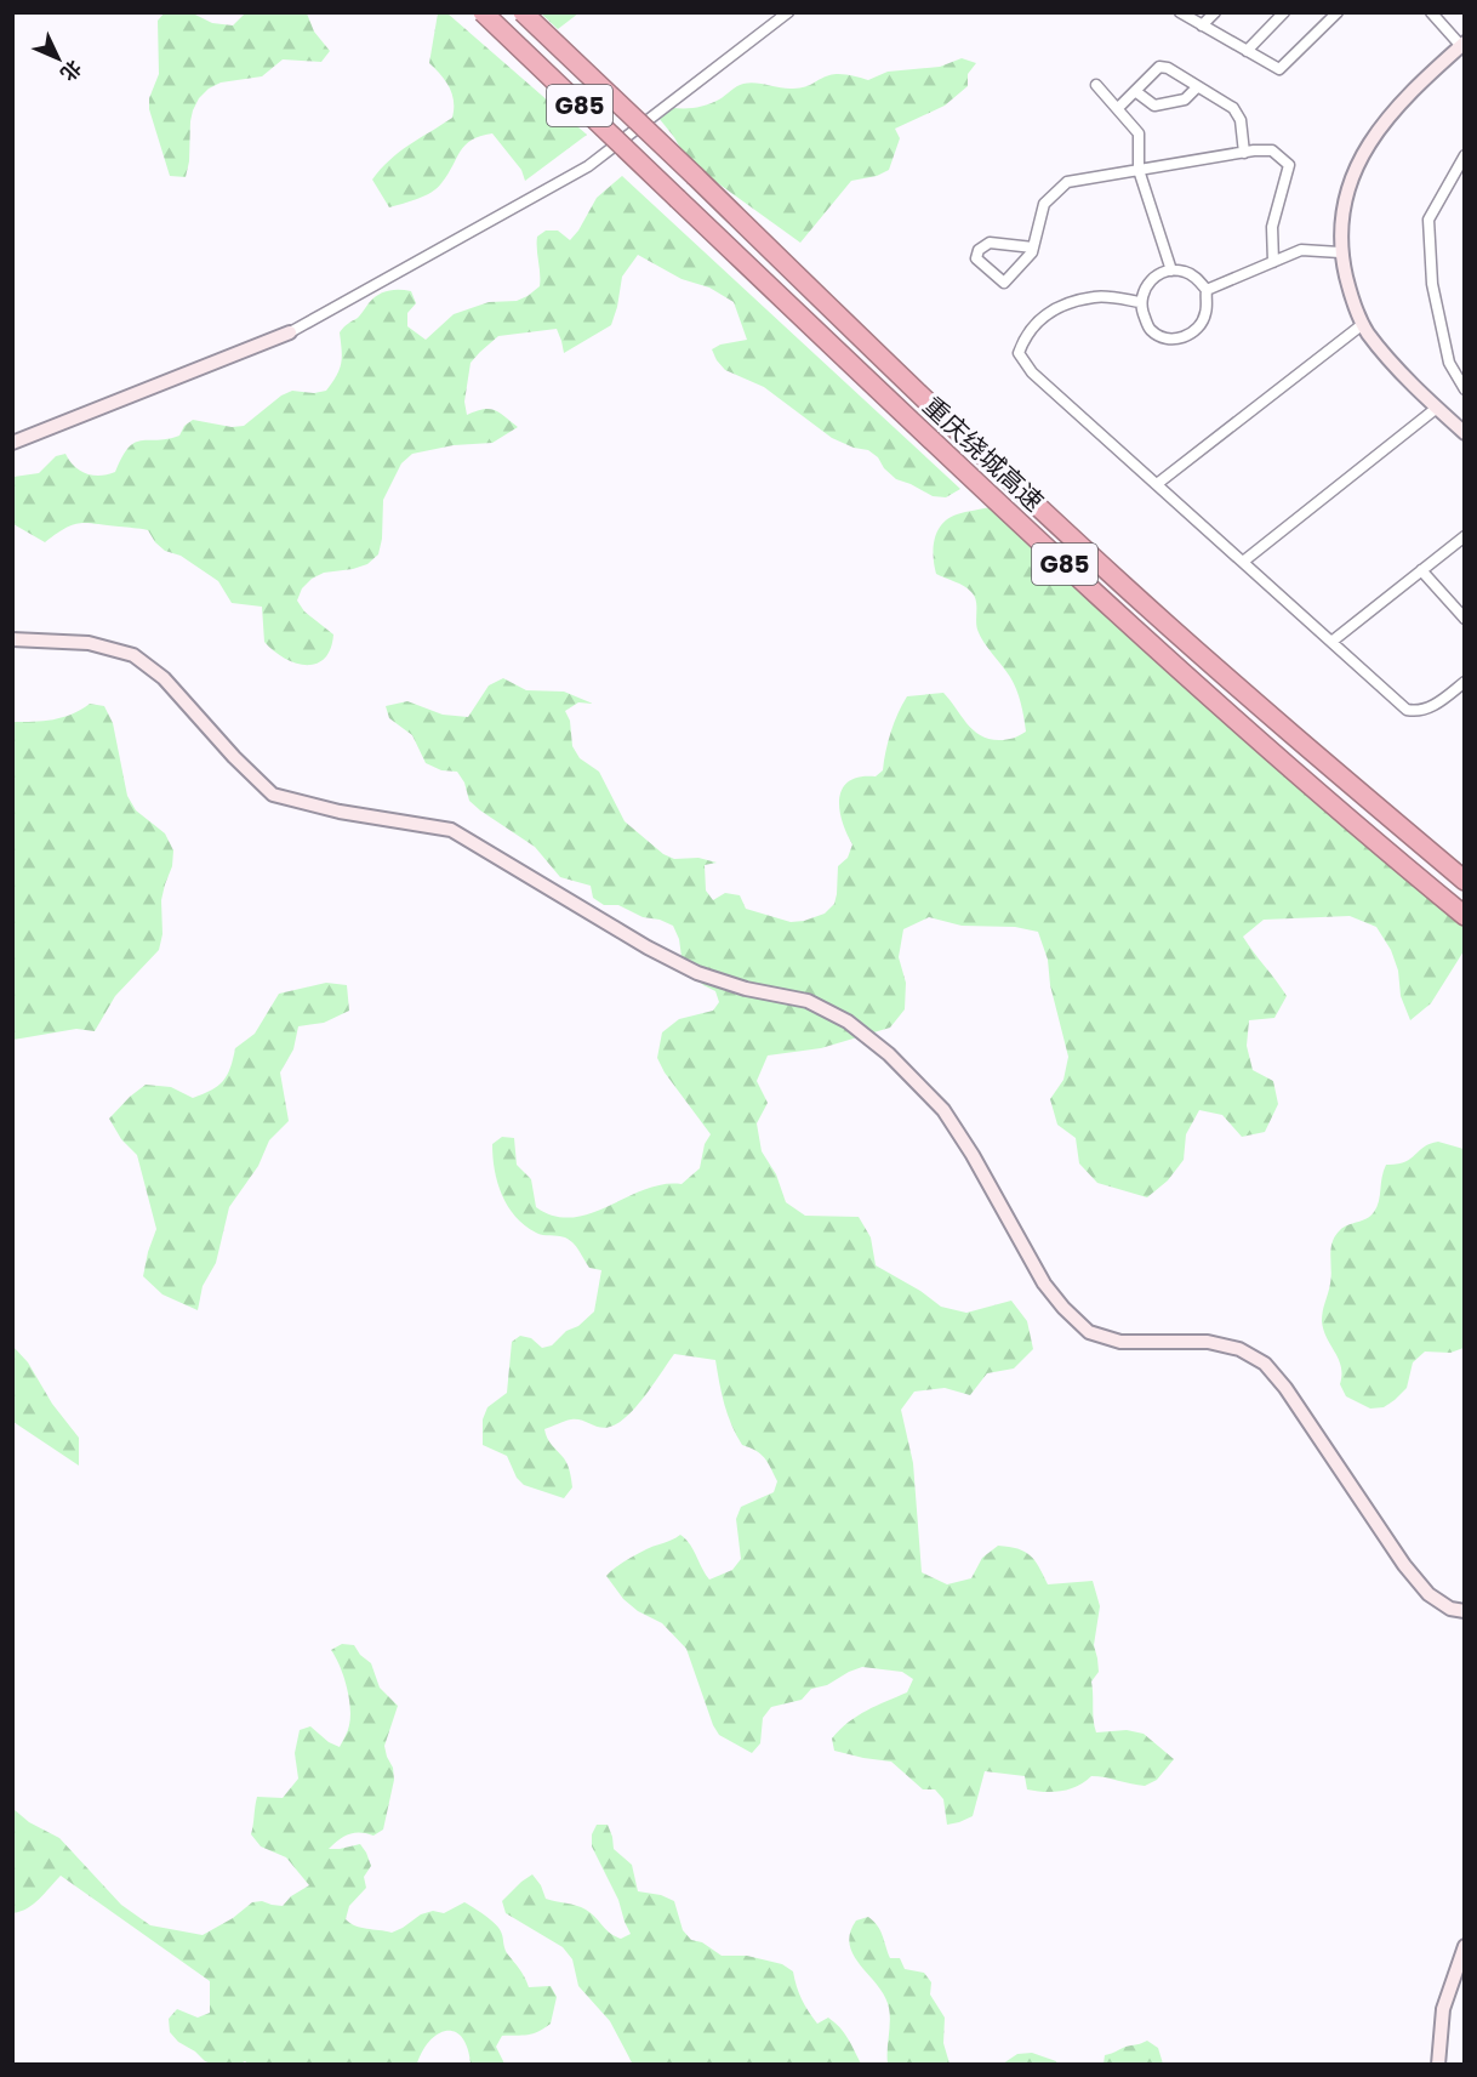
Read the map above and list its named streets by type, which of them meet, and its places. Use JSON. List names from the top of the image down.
{
  "streets": {
    "highway": ["G85", "重庆绕城高速"]
  },
  "north": "bottom right"
}
